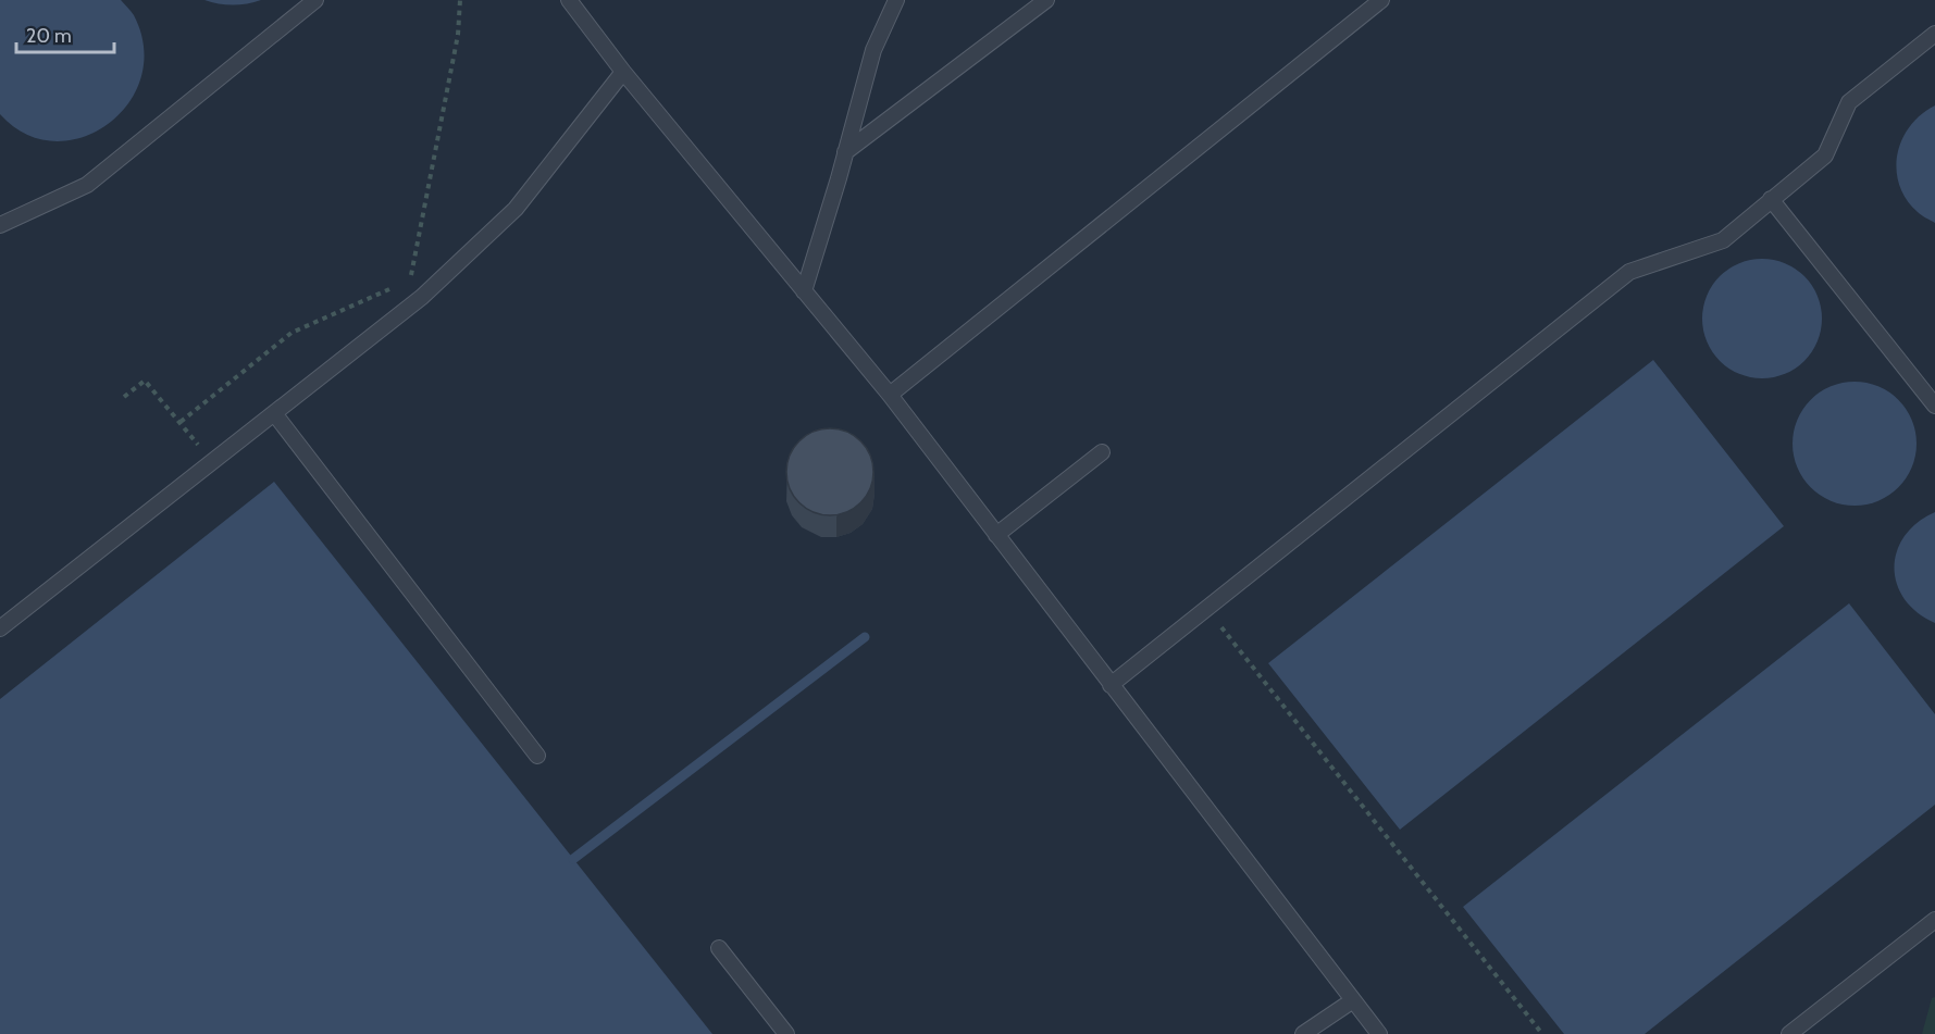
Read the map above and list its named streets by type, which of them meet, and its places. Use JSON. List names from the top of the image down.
{
  "scale_bar": "20 m"
}
